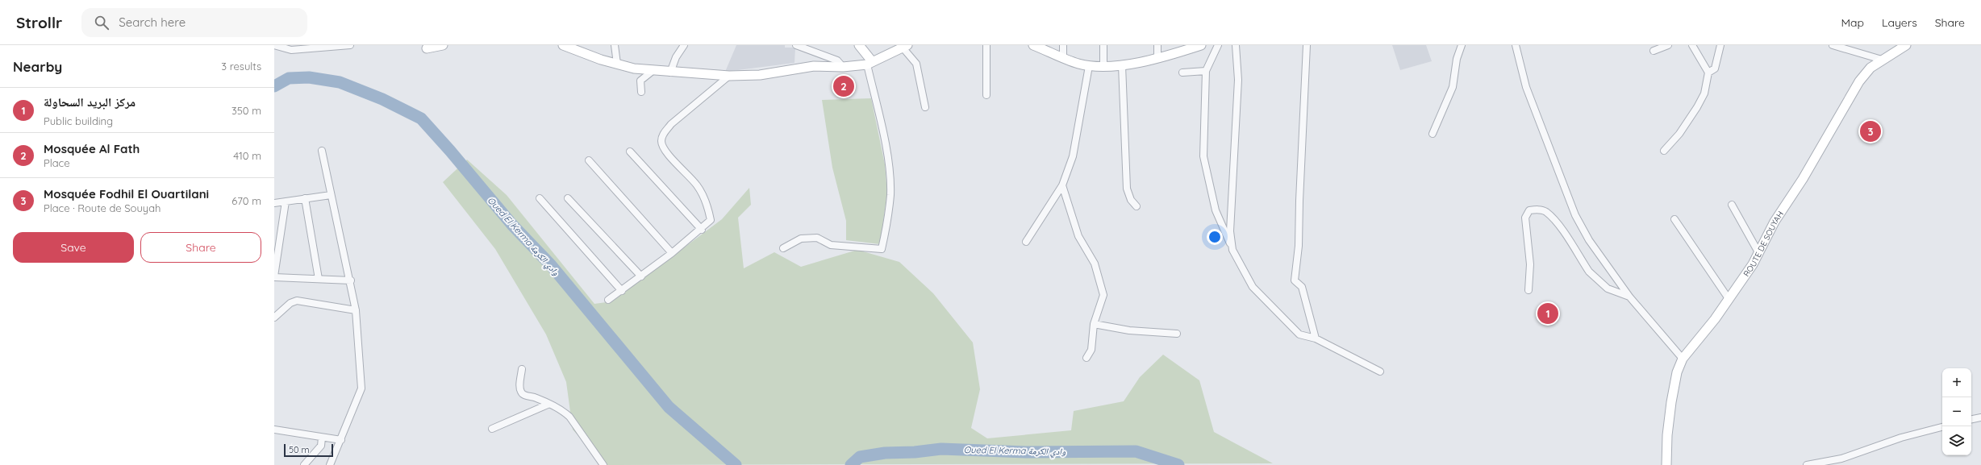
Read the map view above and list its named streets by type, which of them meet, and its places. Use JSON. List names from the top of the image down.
{
  "streets": {
    "street": ["ROUTE DE SOUYAH"]
  },
  "water": ["Oued El Kerma وادي الكرمة"],
  "scale_bar": "50 m",
  "page": {
    "header": "Strollr",
    "search": "Search here",
    "nav": ["Map", "Layers", "Share"],
    "heading": ["Nearby", "3 results"],
    "pins": ["2", "3", "1"],
    "list": [
      {
        "mark": "1",
        "name": "مركز البريد السحاولة",
        "note": "Public building",
        "value": "350 m"
      },
      {
        "mark": "2",
        "name": "Mosquée Al Fath",
        "note": "Place",
        "value": "410 m"
      },
      {
        "mark": "3",
        "name": "Mosquée Fodhil El Ouartilani",
        "note": "Place · Route de Souyah",
        "value": "670 m"
      }
    ],
    "buttons": ["Save", "Share"],
    "map_buttons": ["+", "−"],
    "scale": "50 m"
  }
}
